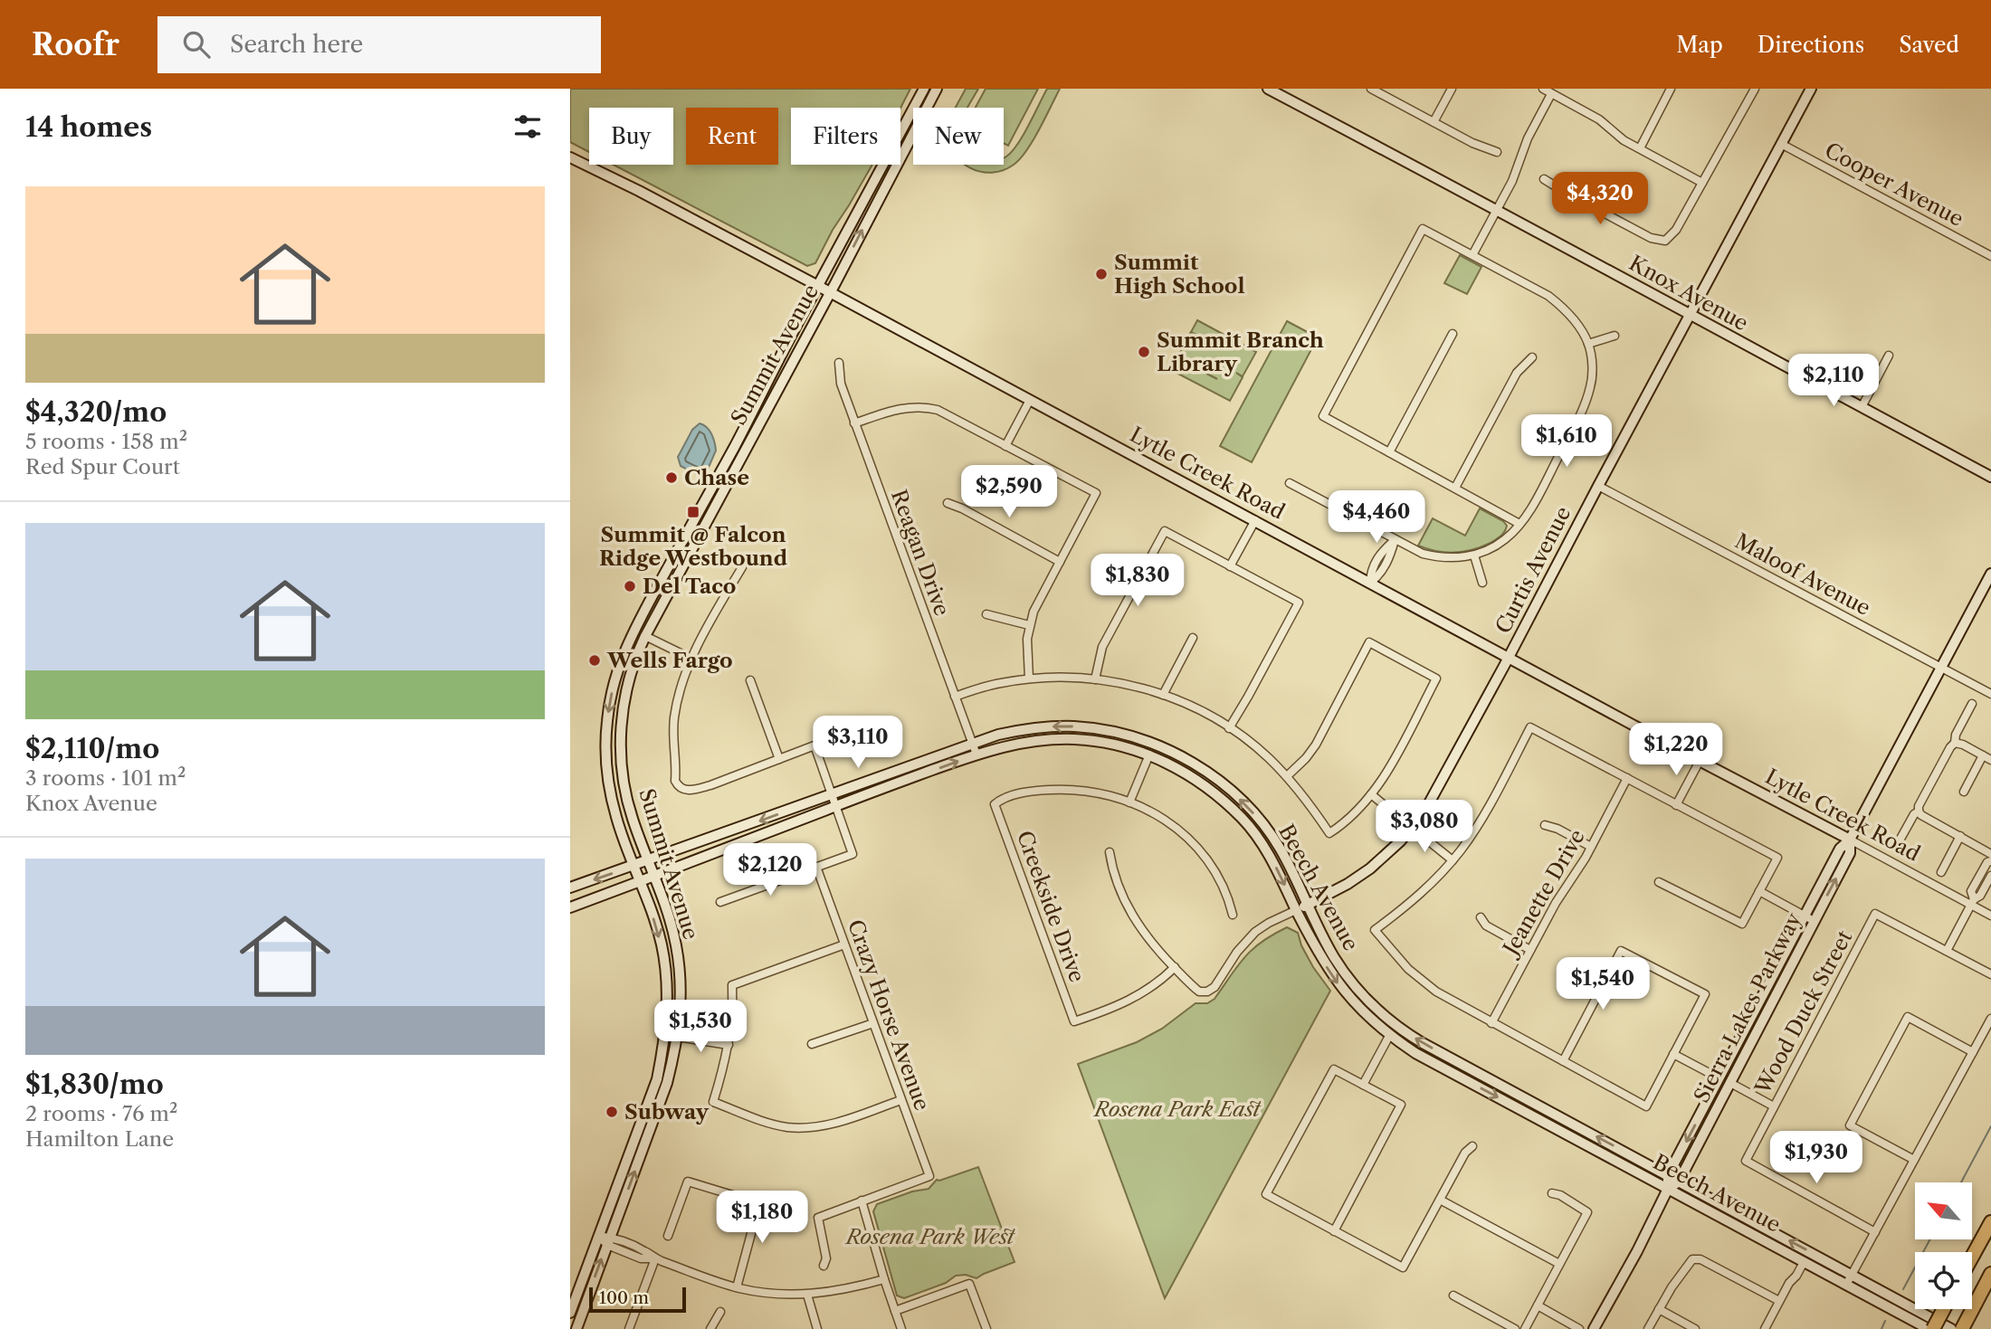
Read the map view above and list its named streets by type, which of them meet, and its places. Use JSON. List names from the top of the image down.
{
  "streets": {
    "street": [
      "Cooper Avenue",
      "Knox Avenue",
      "Summit Avenue",
      "Lytle Creek Road",
      "Reagan Drive",
      "Curtis Avenue",
      "Maloof Avenue",
      "Beech Avenue",
      "Jeanette Drive",
      "Creekside Drive",
      "Sierra Lakes Parkway",
      "Wood Duck Street",
      "Crazy Horse Avenue"
    ]
  },
  "crossings": [
    ["Cooper Avenue", "Curtis Avenue"],
    ["Knox Avenue", "Curtis Avenue"],
    ["Summit Avenue", "Lytle Creek Road"],
    ["Summit Avenue", "Beech Avenue"],
    ["Lytle Creek Road", "Curtis Avenue"],
    ["Lytle Creek Road", "Sierra Lakes Parkway"],
    ["Reagan Drive", "Beech Avenue"],
    ["Curtis Avenue", "Maloof Avenue"],
    ["Curtis Avenue", "Beech Avenue"],
    ["Curtis Avenue", "Creekside Drive"],
    ["Maloof Avenue", "Sierra Lakes Parkway"],
    ["Beech Avenue", "Sierra Lakes Parkway"]
  ],
  "parks": ["Rosena Park East", "Rosena Park West"],
  "places": {
    "other": [
      "Summit High School",
      "Summit Branch Library",
      "Chase",
      "Del Taco",
      "Wells Fargo",
      "Subway"
    ],
    "transit": ["Summit @ Falcon Ridge Westbound"]
  },
  "scale_bar": "100 m",
  "north": "top left",
  "page": {
    "header": "Roofr",
    "search": "Search here",
    "nav": ["Map", "Directions", "Saved"],
    "heading": "14 homes",
    "chip": [
      "Buy",
      "Rent",
      "Filters",
      "New"
    ],
    "list": [
      {
        "name": "$4,320/mo",
        "note": "5 rooms · 158 m² · Red Spur Court"
      },
      {
        "name": "$2,110/mo",
        "note": "3 rooms · 101 m² · Knox Avenue"
      },
      {
        "name": "$1,830/mo",
        "note": "2 rooms · 76 m² · Hamilton Lane"
      }
    ],
    "price": [
      "$4,320",
      "$2,110",
      "$1,610",
      "$2,590",
      "$4,460",
      "$1,830",
      "$3,110",
      "$1,220",
      "$3,080",
      "$2,120",
      "$1,540",
      "$1,530",
      "$1,930",
      "$1,180"
    ],
    "scale": "100 m"
  }
}
